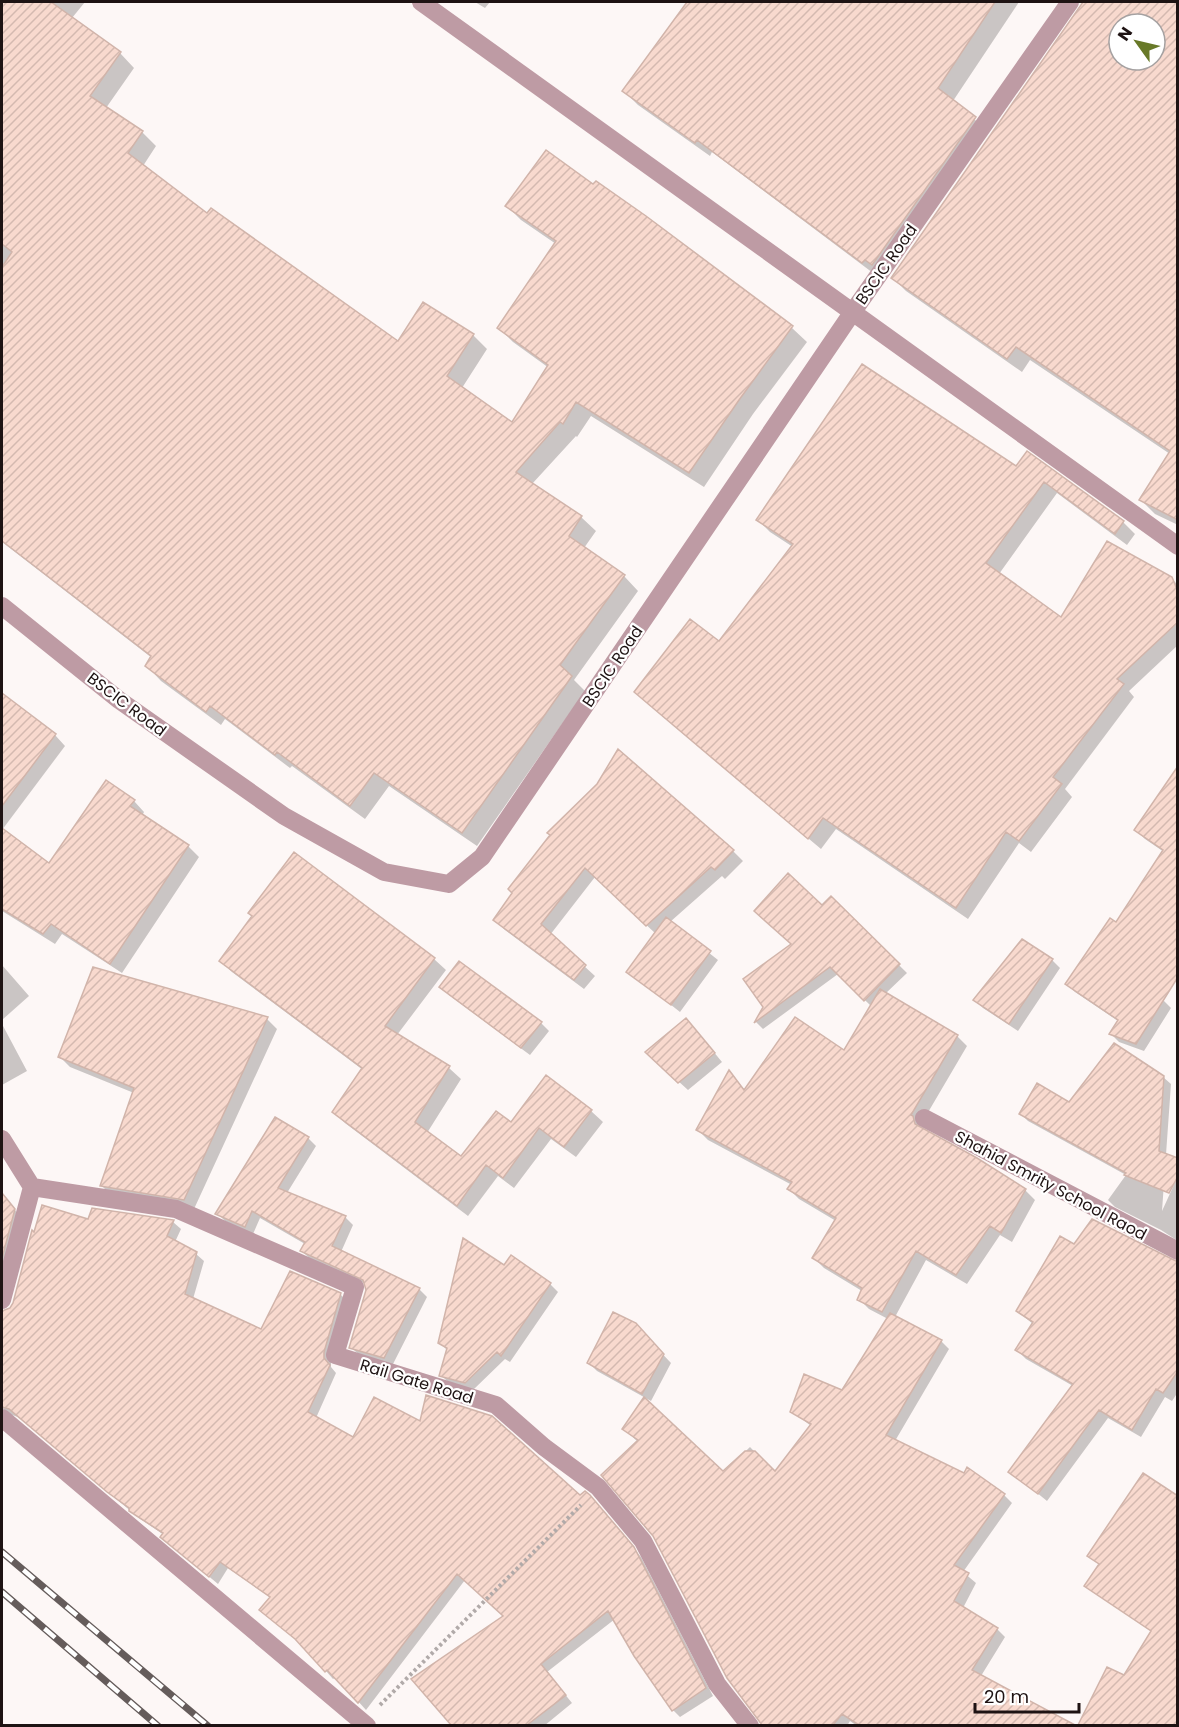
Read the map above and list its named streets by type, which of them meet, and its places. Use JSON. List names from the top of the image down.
{
  "streets": {
    "street": ["BSCIC Road", "Shahid Smrity School Raod", "Rail Gate Road"]
  },
  "scale_bar": "20 m",
  "north": "top left"
}
